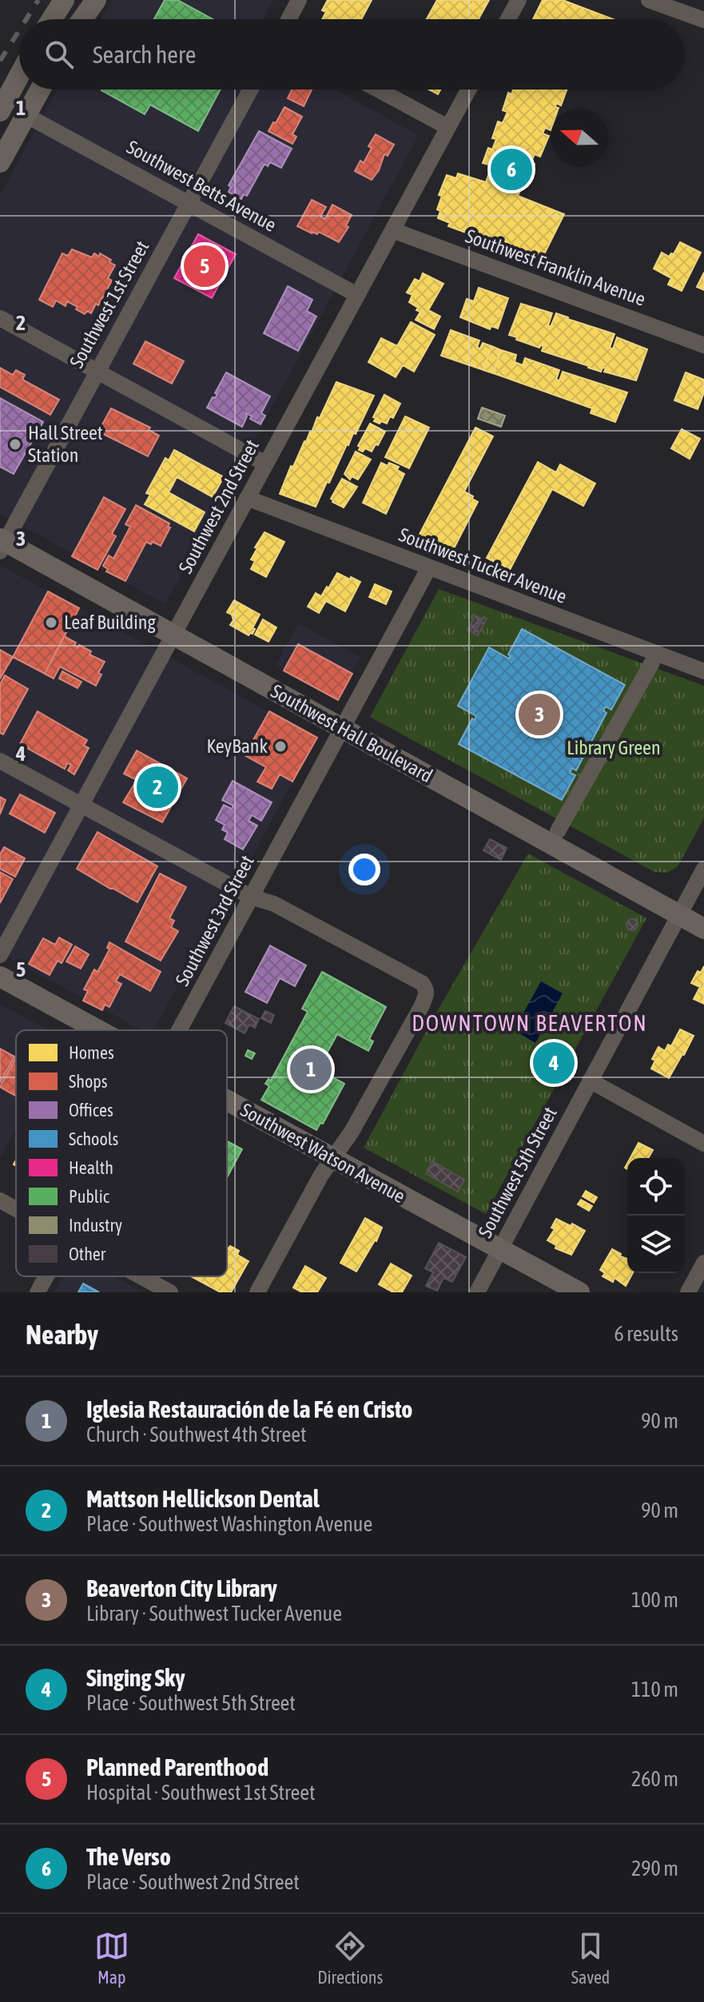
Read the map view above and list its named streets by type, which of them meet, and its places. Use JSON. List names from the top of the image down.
{
  "streets": {
    "main road": ["Southwest Hall Boulevard", "Southwest Watson Avenue"],
    "street": [
      "Southwest Betts Avenue",
      "Southwest Franklin Avenue",
      "Southwest 1st Street",
      "Southwest 2nd Street",
      "Southwest Tucker Avenue",
      "Southwest 3rd Street",
      "Southwest 5th Street"
    ]
  },
  "crossings": [
    ["Southwest Betts Avenue", "Southwest 1st Street"],
    ["Southwest Betts Avenue", "Southwest 2nd Street"],
    ["Southwest Franklin Avenue", "Southwest 2nd Street"],
    ["Southwest 1st Street", "Southwest Hall Boulevard"],
    ["Southwest 2nd Street", "Southwest Tucker Avenue"],
    ["Southwest 2nd Street", "Southwest Hall Boulevard"],
    ["Southwest Tucker Avenue", "Southwest 3rd Street"],
    ["Southwest Hall Boulevard", "Southwest 3rd Street"],
    ["Southwest Hall Boulevard", "Southwest 5th Street"],
    ["Southwest Watson Avenue", "Southwest 5th Street"]
  ],
  "districts": ["DOWNTOWN BEAVERTON"],
  "parks": ["Library Green"],
  "places": ["Hall Street Station", "Leaf Building", "KeyBank"],
  "legend": [
    "Homes",
    "Shops",
    "Offices",
    "Schools",
    "Health",
    "Public",
    "Industry",
    "Other"
  ],
  "north": "left",
  "page": {
    "search": "Search here",
    "pins": [
      "6",
      "5",
      "3",
      "2",
      "4",
      "1"
    ],
    "heading": ["Nearby", "6 results"],
    "list": [
      {
        "mark": "1",
        "name": "Iglesia Restauración de la Fé en Cristo",
        "note": "Church · Southwest 4th Street",
        "value": "90 m"
      },
      {
        "mark": "2",
        "name": "Mattson Hellickson Dental",
        "note": "Place · Southwest Washington Avenue",
        "value": "90 m"
      },
      {
        "mark": "3",
        "name": "Beaverton City Library",
        "note": "Library · Southwest Tucker Avenue",
        "value": "100 m"
      },
      {
        "mark": "4",
        "name": "Singing Sky",
        "note": "Place · Southwest 5th Street",
        "value": "110 m"
      },
      {
        "mark": "5",
        "name": "Planned Parenthood",
        "note": "Hospital · Southwest 1st Street",
        "value": "260 m"
      },
      {
        "mark": "6",
        "name": "The Verso",
        "note": "Place · Southwest 2nd Street",
        "value": "290 m"
      }
    ],
    "nav": ["Map", "Directions", "Saved"]
  },
  "grid": {
    "rows": [
      "1",
      "2",
      "3",
      "4",
      "5"
    ]
  }
}
